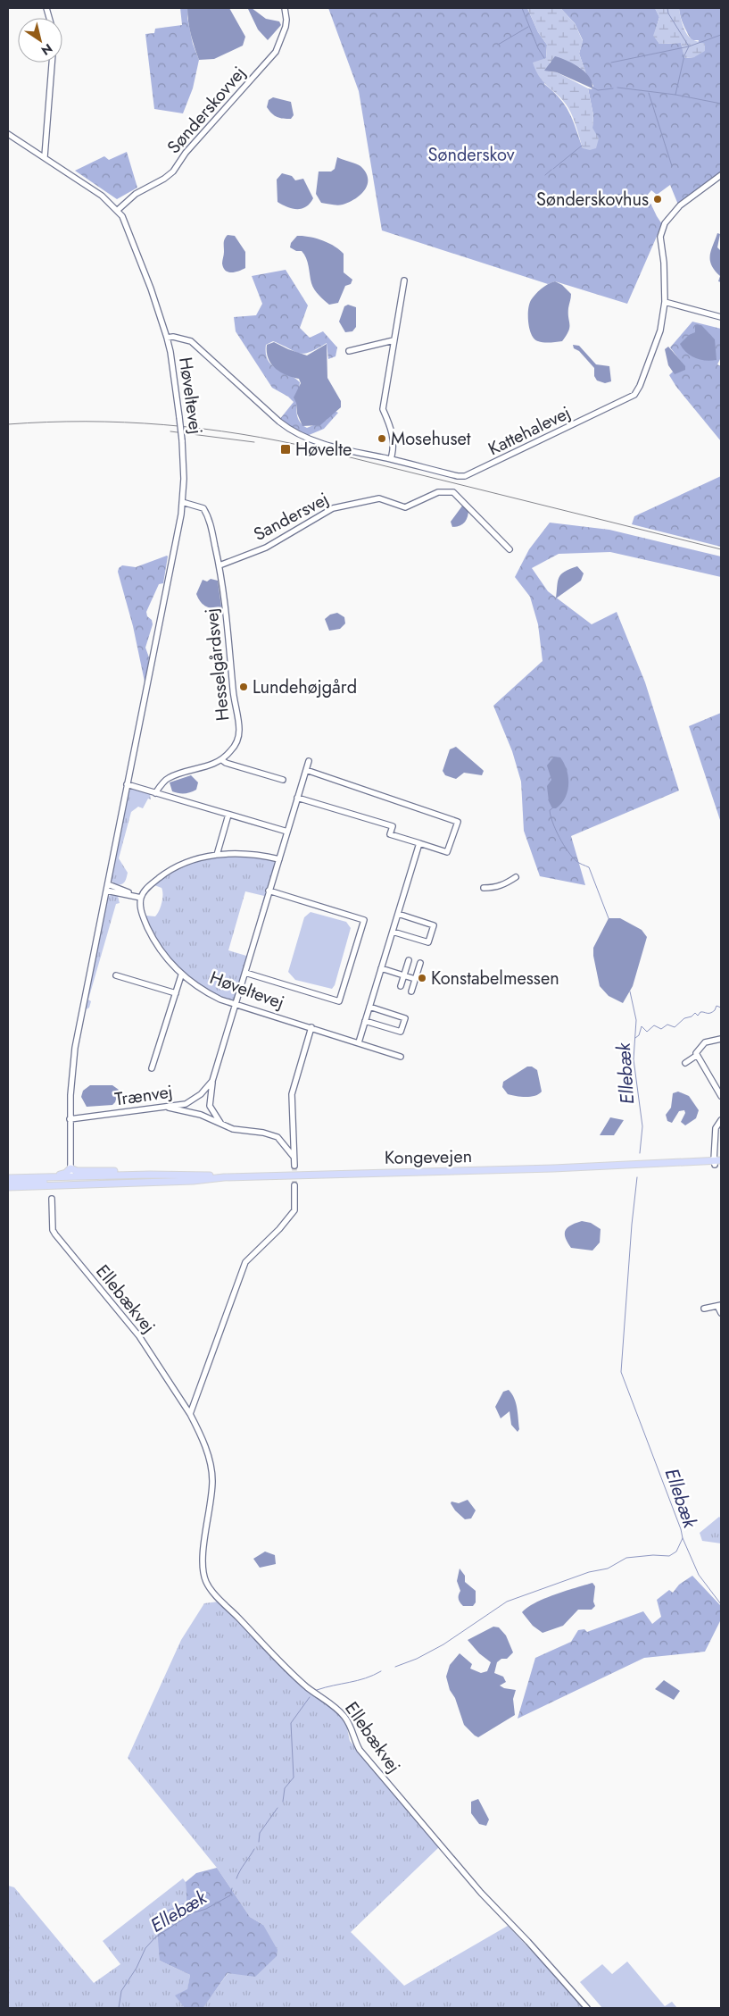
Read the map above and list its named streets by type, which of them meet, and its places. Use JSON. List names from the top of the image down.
{
  "streets": {
    "main road": ["Kongevejen"],
    "street": [
      "Sønderskovvej",
      "Høveltevej",
      "Kattehalevej",
      "Sandersvej",
      "Hesselgårdsvej",
      "Trænvej",
      "Ellebækvej"
    ]
  },
  "crossings": [
    ["Sønderskovvej", "Høveltevej"],
    ["Høveltevej", "Kattehalevej"],
    ["Høveltevej", "Hesselgårdsvej"],
    ["Høveltevej", "Trænvej"],
    ["Høveltevej", "Kongevejen"],
    ["Sandersvej", "Hesselgårdsvej"]
  ],
  "water": ["Ellebæk"],
  "parks": ["Sønderskov"],
  "places": {
    "other": [
      "Sønderskovhus",
      "Mosehuset",
      "Lundehøjgård",
      "Konstabelmessen"
    ],
    "transit": ["Høvelte"]
  },
  "north": "bottom right"
}
